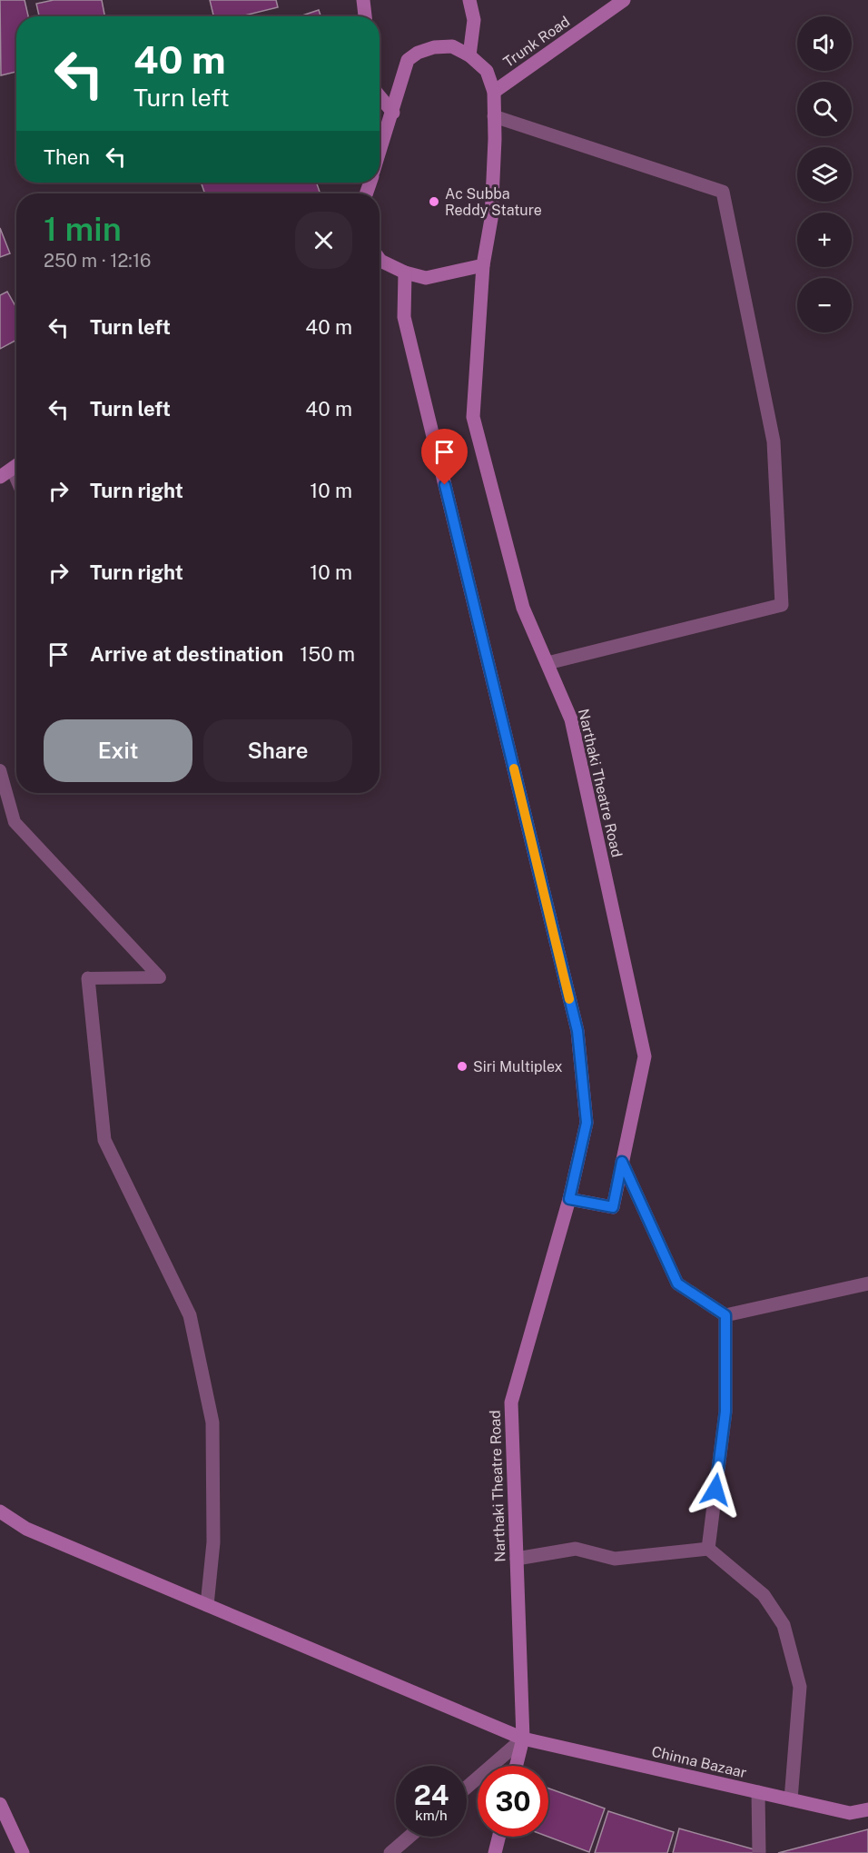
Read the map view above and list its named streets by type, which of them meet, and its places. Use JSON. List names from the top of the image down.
{
  "streets": {
    "street": ["Trunk Road", "Narthaki Theatre Road", "Chinna Bazaar"]
  },
  "crossings": [
    ["Trunk Road", "Narthaki Theatre Road"],
    ["Narthaki Theatre Road", "Chinna Bazaar"]
  ],
  "places": ["Ac Subba Reddy Stature", "Siri Multiplex"],
  "page": {
    "map_buttons": ["+", "−"],
    "turn": ["40 m", "Turn left"],
    "then": "Then",
    "heading": ["1 min", "250 m · 12:16"],
    "list": [
      {
        "name": "Turn left",
        "value": "40 m"
      },
      {
        "name": "Turn left",
        "value": "40 m"
      },
      {
        "name": "Turn right",
        "value": "10 m"
      },
      {
        "name": "Turn right",
        "value": "10 m"
      },
      {
        "name": "Arrive at destination",
        "value": "150 m"
      }
    ],
    "buttons": ["Exit", "Share"],
    "speed": "24 km/h",
    "limit": "30"
  }
}
